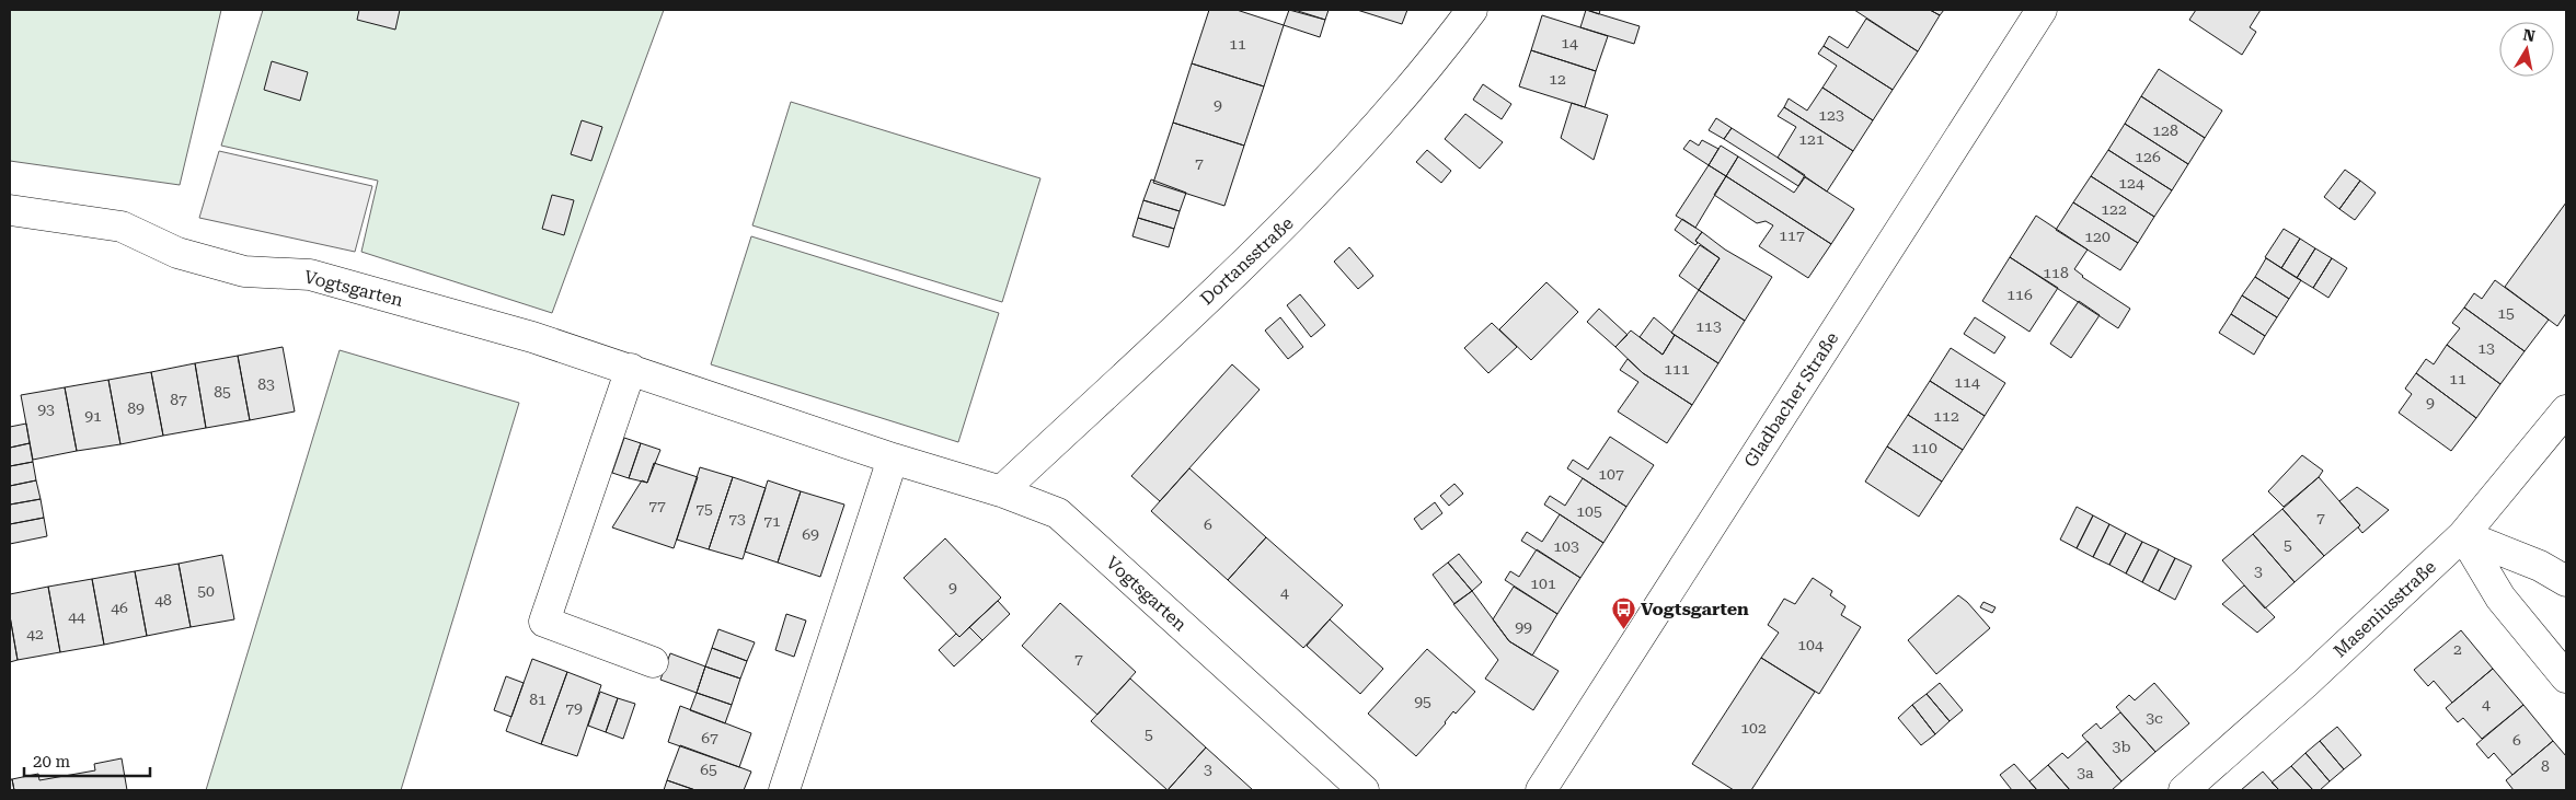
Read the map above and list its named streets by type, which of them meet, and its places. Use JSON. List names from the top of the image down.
{
  "streets": {
    "street": [
      "Dortansstraße",
      "Vogtsgarten",
      "Gladbacher Straße",
      "Maseniusstraße"
    ]
  },
  "crossings": [
    ["Dortansstraße", "Vogtsgarten"]
  ],
  "places": {
    "bus stop": ["Vogtsgarten"]
  },
  "house_numbers": [
    "14",
    "11",
    "12",
    "9",
    "123",
    "128",
    "121",
    "126",
    "7",
    "124",
    "122",
    "117",
    "120",
    "118",
    "116",
    "15",
    "113",
    "13",
    "111",
    "11",
    "114",
    "83",
    "85",
    "87",
    "9",
    "89",
    "93",
    "91",
    "112",
    "110",
    "107",
    "77",
    "75",
    "105",
    "7",
    "73",
    "71",
    "6",
    "69",
    "5",
    "103",
    "3",
    "101",
    "9",
    "50",
    "4",
    "48",
    "46",
    "44",
    "99",
    "42",
    "104",
    "2",
    "7",
    "81",
    "95",
    "4",
    "79",
    "3c",
    "102",
    "5",
    "67",
    "6",
    "3b",
    "8",
    "65",
    "3",
    "3a"
  ],
  "scale_bar": "20 m",
  "north": "top"
}
